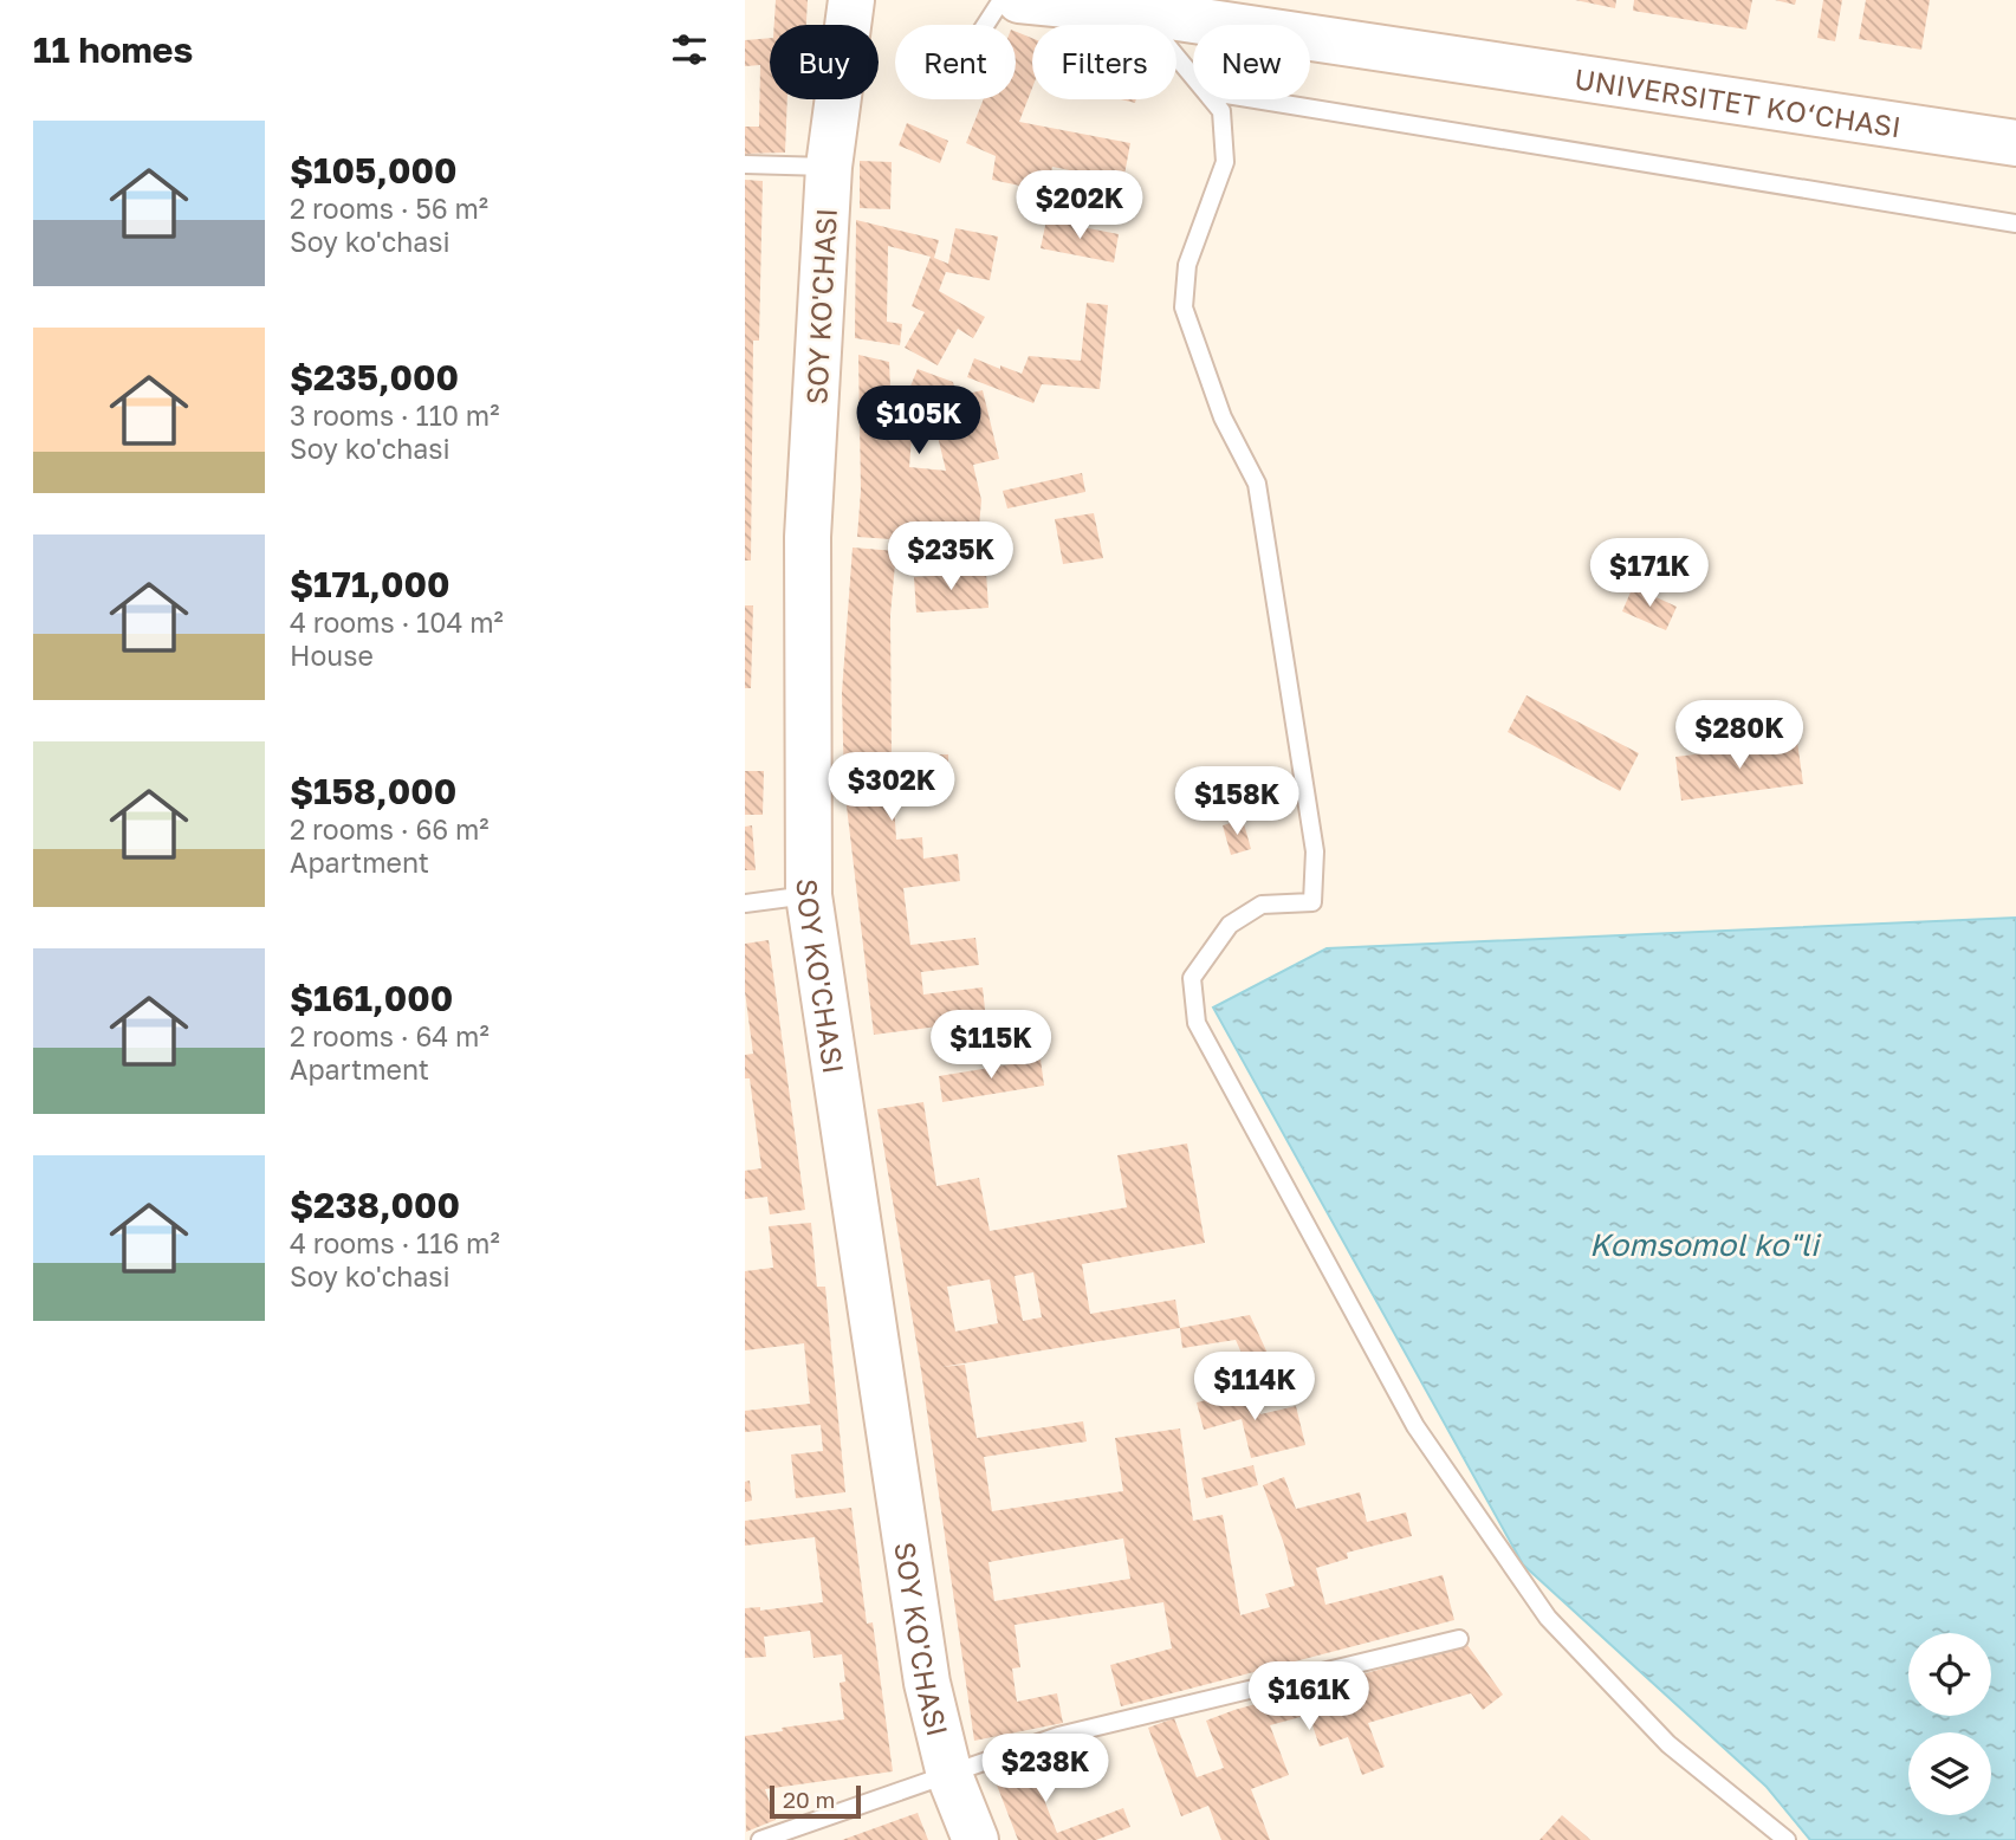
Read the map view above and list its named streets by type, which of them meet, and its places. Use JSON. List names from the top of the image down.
{
  "streets": {
    "main road": ["UNIVERSITET KО‘CHASI", "SOY KO'CHASI"]
  },
  "water": ["Komsomol ko\"li"],
  "scale_bar": "20 m",
  "page": {
    "heading": "11 homes",
    "chip": [
      "Buy",
      "Rent",
      "Filters",
      "New"
    ],
    "list": [
      {
        "name": "$105,000",
        "note": "2 rooms · 56 m² · Soy ko'chasi"
      },
      {
        "name": "$235,000",
        "note": "3 rooms · 110 m² · Soy ko'chasi"
      },
      {
        "name": "$171,000",
        "note": "4 rooms · 104 m² · House"
      },
      {
        "name": "$158,000",
        "note": "2 rooms · 66 m² · Apartment"
      },
      {
        "name": "$161,000",
        "note": "2 rooms · 64 m² · Apartment"
      },
      {
        "name": "$238,000",
        "note": "4 rooms · 116 m² · Soy ko'chasi"
      }
    ],
    "price": [
      "$202K",
      "$105K",
      "$235K",
      "$171K",
      "$280K",
      "$302K",
      "$158K",
      "$115K",
      "$114K",
      "$161K",
      "$238K"
    ],
    "scale": "20 m"
  }
}
